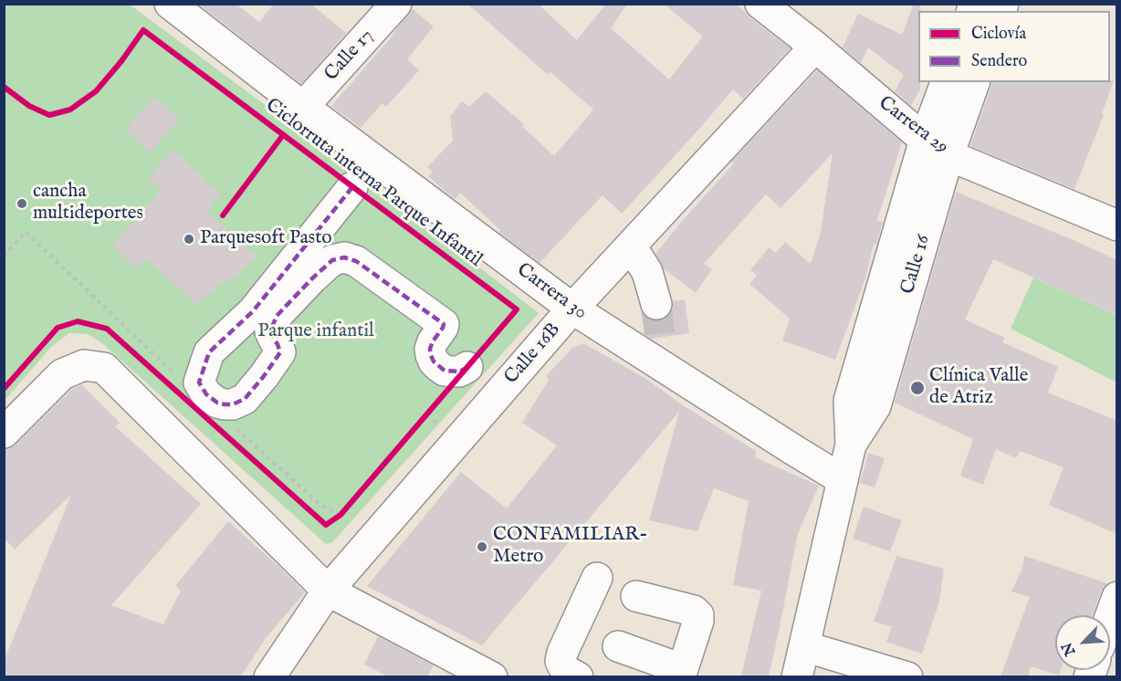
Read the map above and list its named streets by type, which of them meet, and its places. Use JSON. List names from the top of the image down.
{
  "streets": {
    "street": [
      "Calle 17",
      "Carrera 29",
      "Calle 16",
      "Carrera 30",
      "Calle 16B"
    ],
    "cycle path": ["Ciclorruta interna Parque Infantil"]
  },
  "crossings": [
    ["Calle 17", "Carrera 30"],
    ["Carrera 29", "Calle 16"],
    ["Carrera 29", "Calle 16B"],
    ["Calle 16", "Carrera 30"],
    ["Carrera 30", "Calle 16B"]
  ],
  "parks": ["Parque infantil"],
  "places": [
    "cancha multideportes",
    "Parquesoft Pasto",
    "Clínica Valle de Atriz",
    "CONFAMILIAR- Metro"
  ],
  "legend": ["Ciclovía", "Sendero"],
  "north": "bottom left"
}
